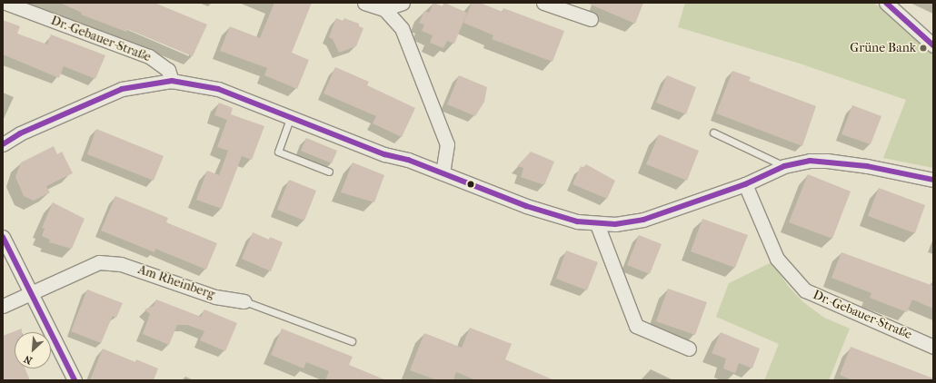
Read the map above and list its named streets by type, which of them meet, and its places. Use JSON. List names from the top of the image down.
{
  "streets": {
    "street": ["Dr.-Gebauer-Straße", "Am Rheinberg"]
  },
  "places": ["Grüne Bank"],
  "north": "bottom left"
}
